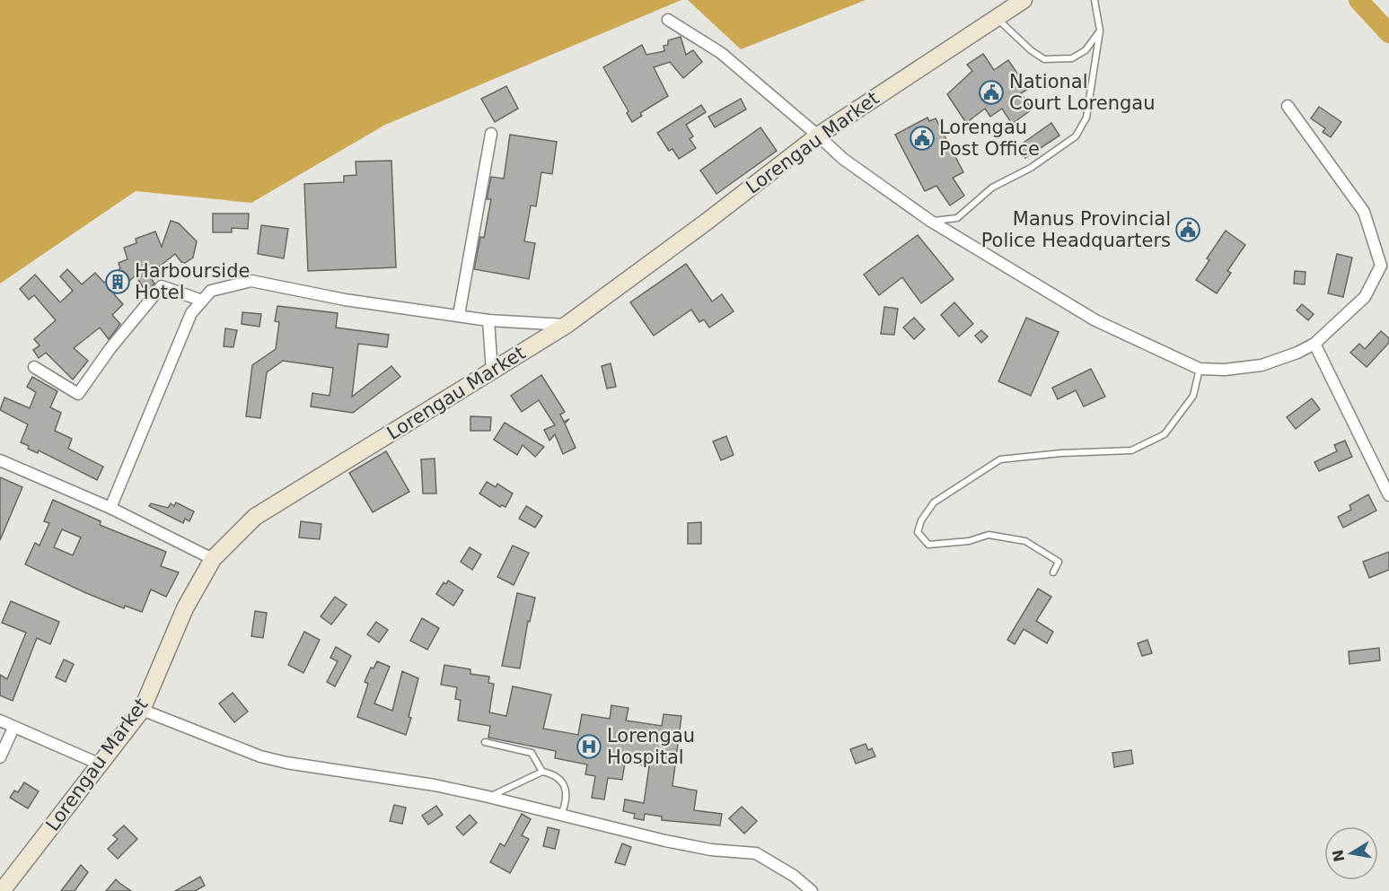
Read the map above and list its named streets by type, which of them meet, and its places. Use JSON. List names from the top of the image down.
{
  "streets": {
    "main road": ["Lorengau Market"]
  },
  "places": {
    "public building": ["National Court Lorengau", "Lorengau Post Office", "Manus Provincial Police Headquarters"],
    "building": ["Harbourside Hotel"],
    "hospital": ["Lorengau Hospital"]
  },
  "north": "left"
}
